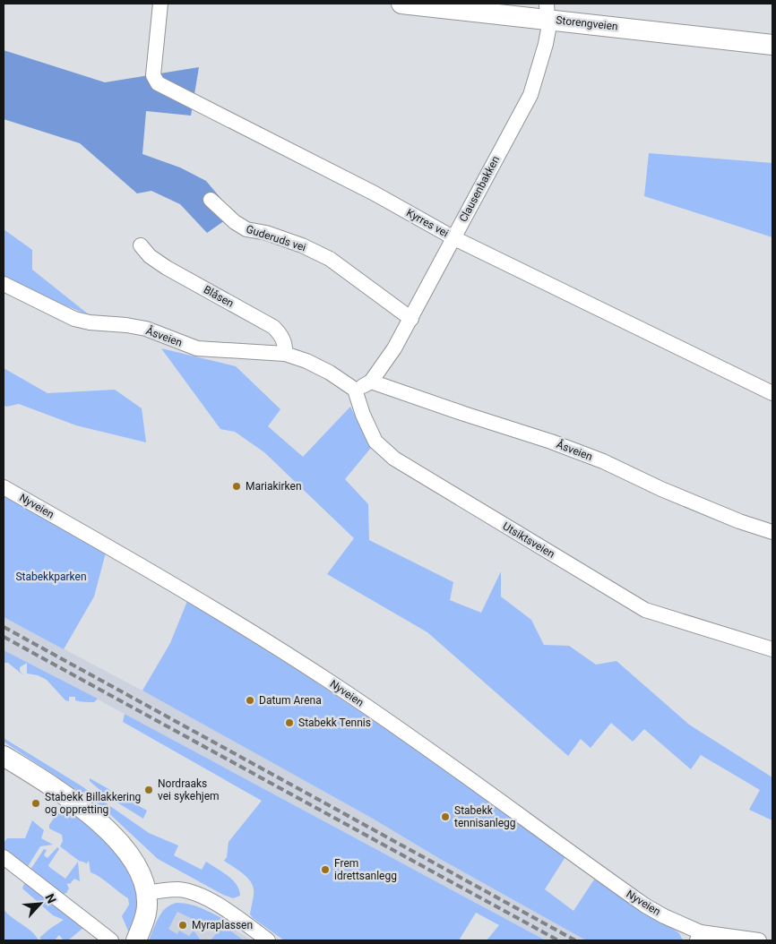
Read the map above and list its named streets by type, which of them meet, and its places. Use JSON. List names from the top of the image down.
{
  "streets": {
    "main road": ["Storengveien"],
    "street": [
      "Clausenbakken",
      "Kyrres vei",
      "Guderuds vei",
      "Blåsen",
      "Åsveien",
      "Nyveien",
      "Utsiktsveien"
    ]
  },
  "crossings": [
    ["Storengveien", "Clausenbakken"],
    ["Clausenbakken", "Kyrres vei"],
    ["Clausenbakken", "Guderuds vei"],
    ["Clausenbakken", "Åsveien"],
    ["Clausenbakken", "Utsiktsveien"],
    ["Blåsen", "Åsveien"],
    ["Åsveien", "Utsiktsveien"]
  ],
  "parks": ["Stabekkparken"],
  "places": [
    "Mariakirken",
    "Datum Arena",
    "Stabekk Tennis",
    "Nordraaks vei sykehjem",
    "Stabekk Billakkering og oppretting",
    "Stabekk tennisanlegg",
    "Frem idrettsanlegg",
    "Myraplassen"
  ],
  "north": "top right"
}
